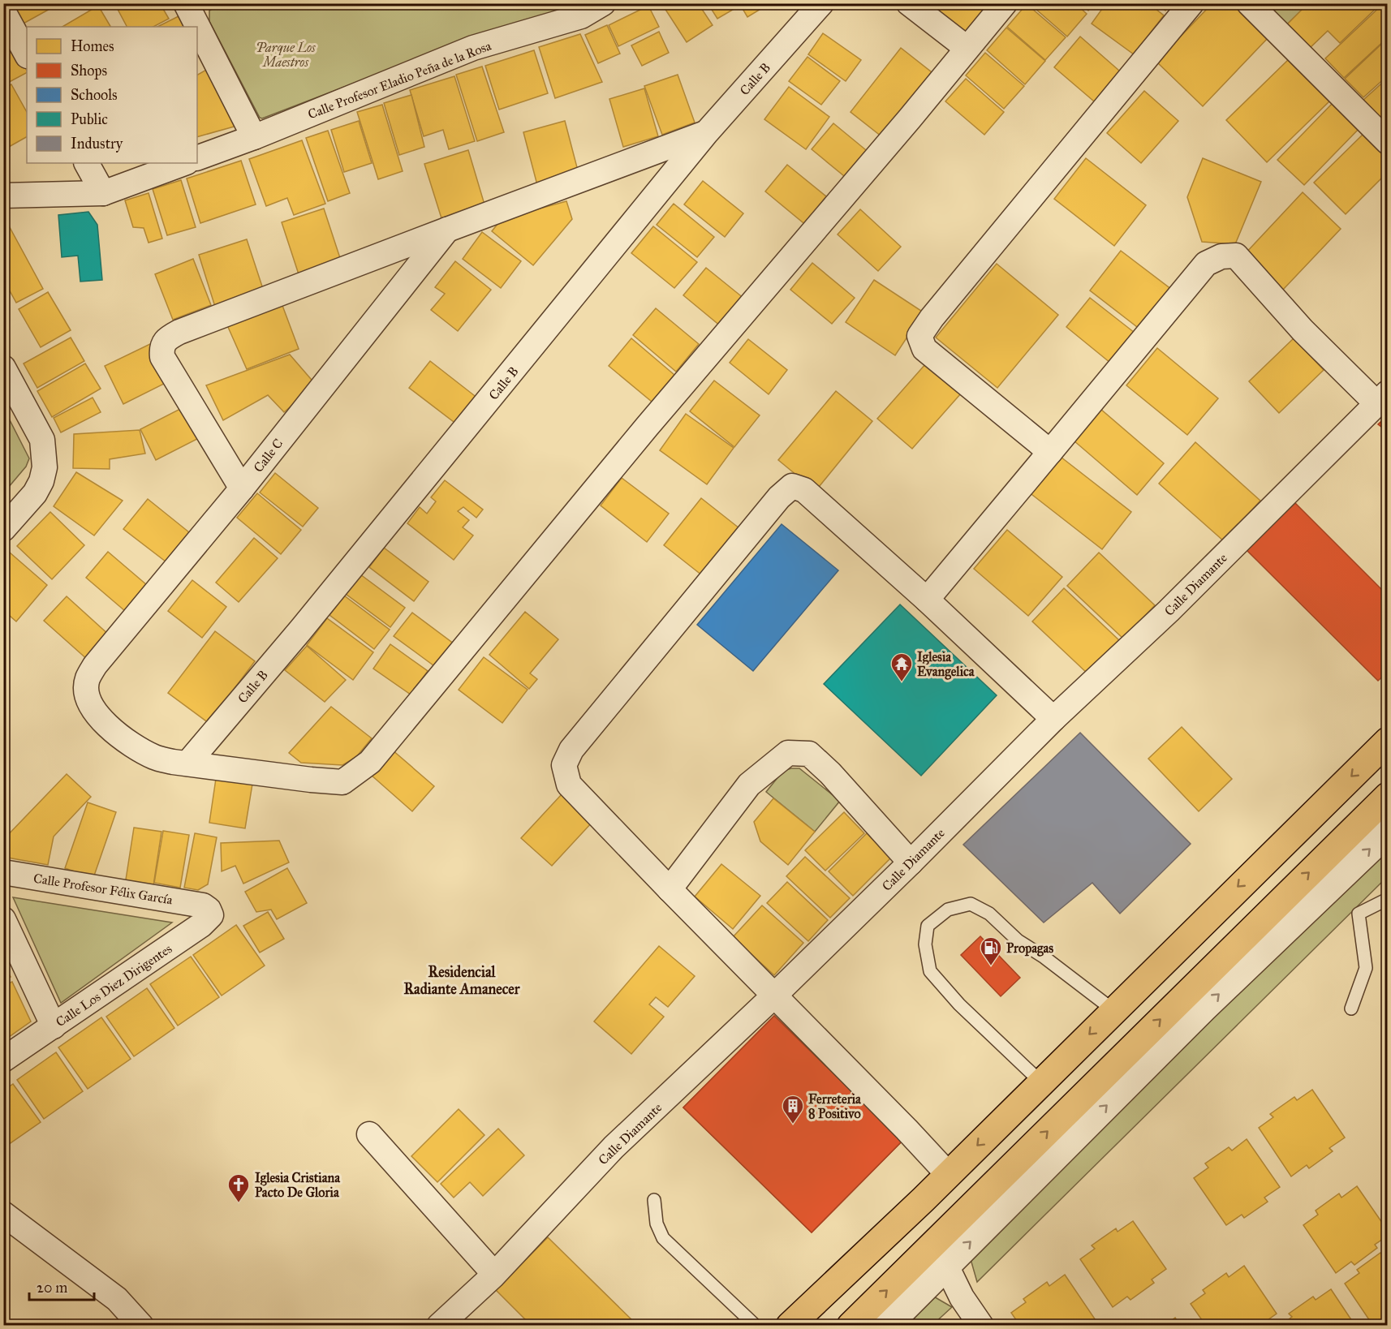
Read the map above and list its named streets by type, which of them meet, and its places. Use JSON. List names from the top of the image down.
{
  "streets": {
    "street": [
      "Calle B",
      "Calle Profesor Eladio Peña de la Rosa",
      "Calle C",
      "Calle Diamante",
      "Calle Profesor Félix García",
      "Calle Los Diez Dirigentes"
    ]
  },
  "crossings": [
    ["Calle B", "Calle C"],
    ["Calle Profesor Félix García", "Calle Los Diez Dirigentes"]
  ],
  "districts": ["Residencial Radiante Amanecer"],
  "parks": ["Parque Los Maestros"],
  "places": {
    "temple": ["Iglesia Evangelica"],
    "fuel station": ["Propagas"],
    "building": ["Ferreteria 8 Positivo"],
    "church": ["Iglesia Cristiana Pacto De Gloria"]
  },
  "legend": [
    "Homes",
    "Shops",
    "Schools",
    "Public",
    "Industry"
  ],
  "scale_bar": "20 m"
}
